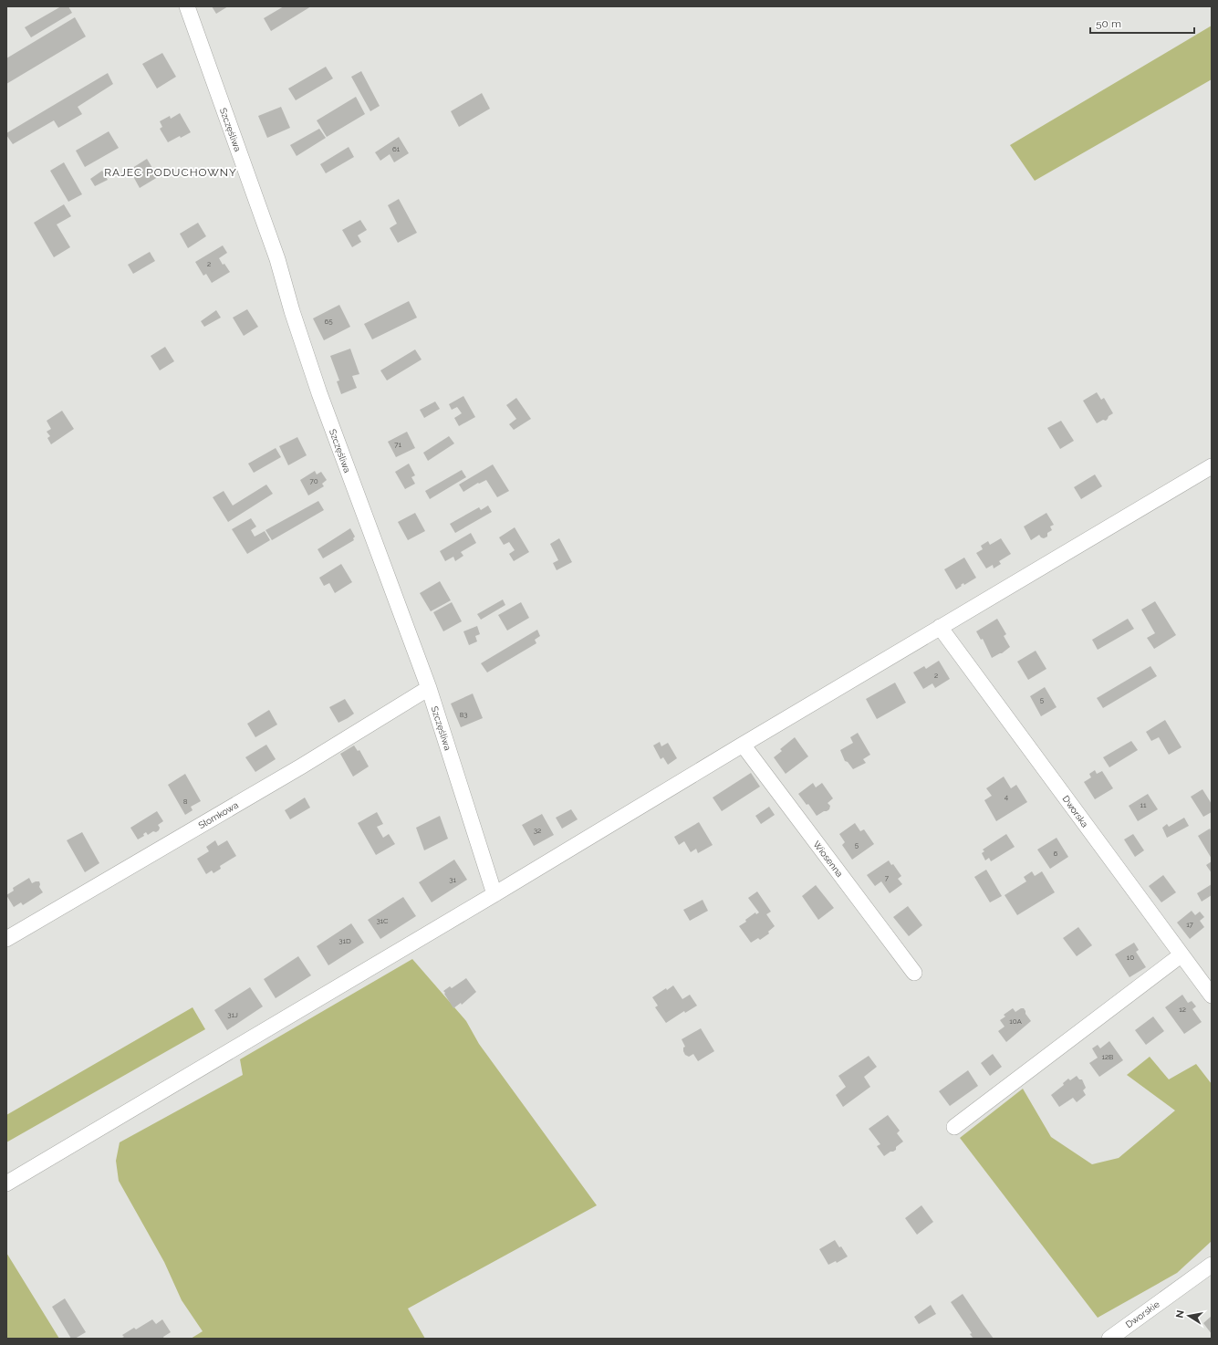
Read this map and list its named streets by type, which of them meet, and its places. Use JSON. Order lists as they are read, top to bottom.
{
  "streets": {
    "street": [
      "Szczęśliwa",
      "Dworska",
      "Słomkowa",
      "Wiosenna",
      "Dworskie"
    ]
  },
  "crossings": [
    ["Szczęśliwa", "Słomkowa"]
  ],
  "districts": ["RAJEC PODUCHOWNY"],
  "house_numbers": [
    "61",
    "2",
    "65",
    "71",
    "70",
    "2",
    "5",
    "83",
    "4",
    "8",
    "11",
    "32",
    "5",
    "6",
    "7",
    "31",
    "31C",
    "17",
    "31D",
    "10",
    "12",
    "31J",
    "10A",
    "12B"
  ],
  "scale_bar": "50 m",
  "north": "left"
}
